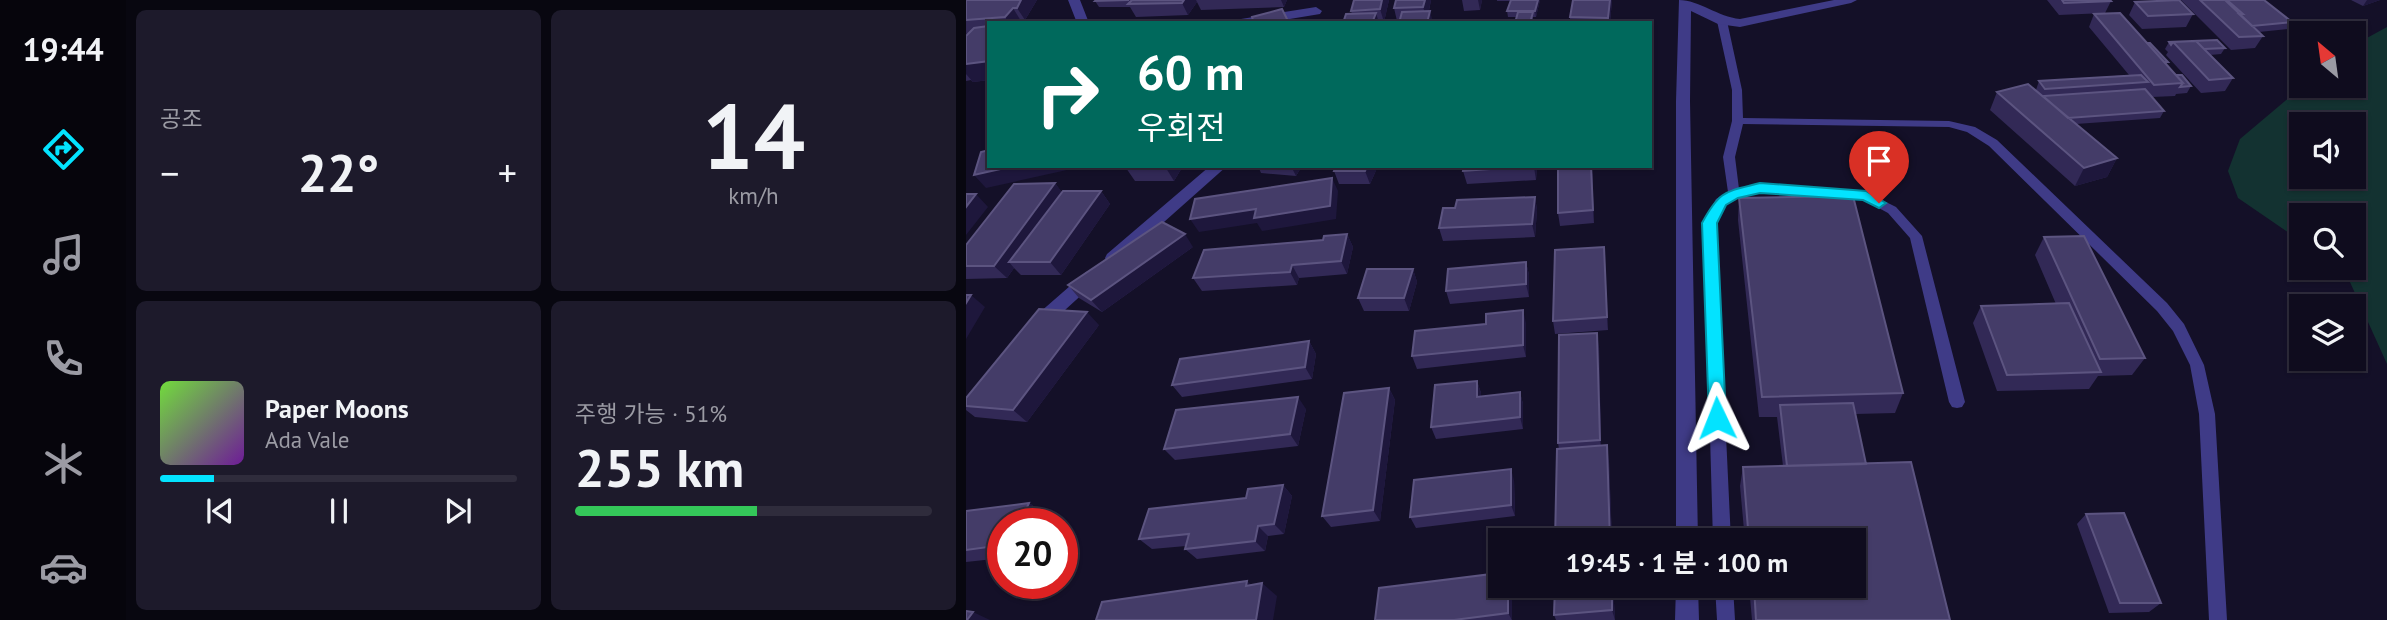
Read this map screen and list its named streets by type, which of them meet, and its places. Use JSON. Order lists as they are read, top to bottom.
{
  "north": "top left",
  "page": {
    "tabs": "19:44",
    "tile": [
      "공조",
      ["14", "km/h"],
      ["주행 가능 · 51%", "255 km"]
    ],
    "turn": ["60 m", "우회전"],
    "heat": ["−", "22°", "+"],
    "song": ["Paper Moons", "Ada Vale"],
    "limit": "20",
    "trip": "19:45 · 1 분 · 100 m"
  }
}
